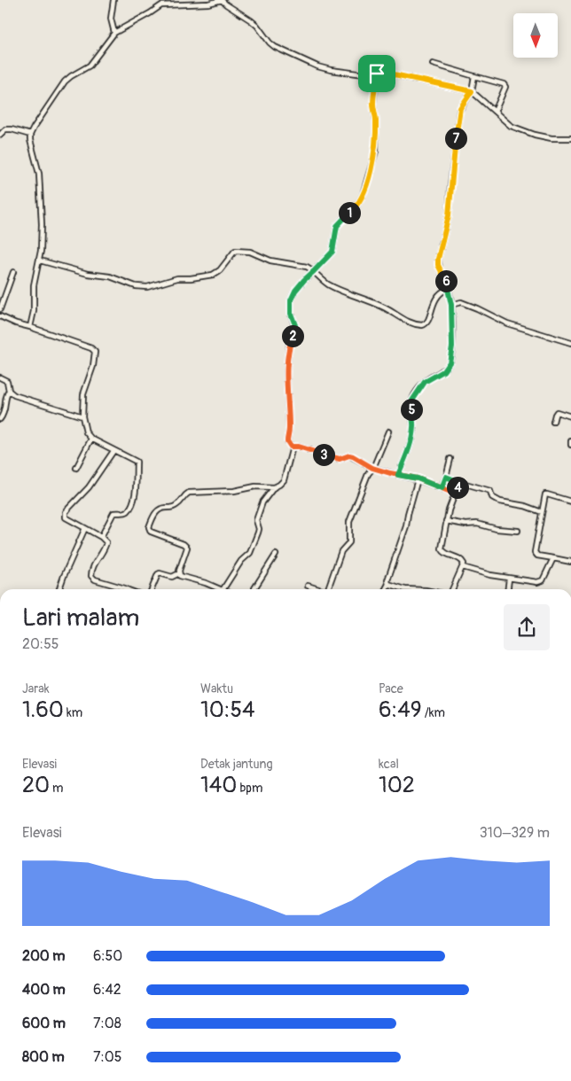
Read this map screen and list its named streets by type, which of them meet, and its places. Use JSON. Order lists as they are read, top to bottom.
{
  "north": "bottom",
  "page": {
    "pins": [
      "7",
      "1",
      "6",
      "2",
      "5",
      "3",
      "4"
    ],
    "heading": ["Lari malam", "20:55"],
    "stats": [
      ["Jarak", "1.60 km"],
      ["Waktu", "10:54"],
      ["Pace", "6:49 /km"],
      ["Elevasi", "20 m"],
      ["Detak jantung", "140 bpm"],
      ["kcal", "102"]
    ],
    "chart": ["Elevasi", "310–329 m"],
    "list": [
      {
        "name": "200 m",
        "note": "6:50"
      },
      {
        "name": "400 m",
        "note": "6:42"
      },
      {
        "name": "600 m",
        "note": "7:08"
      },
      {
        "name": "800 m",
        "note": "7:05"
      }
    ]
  }
}
